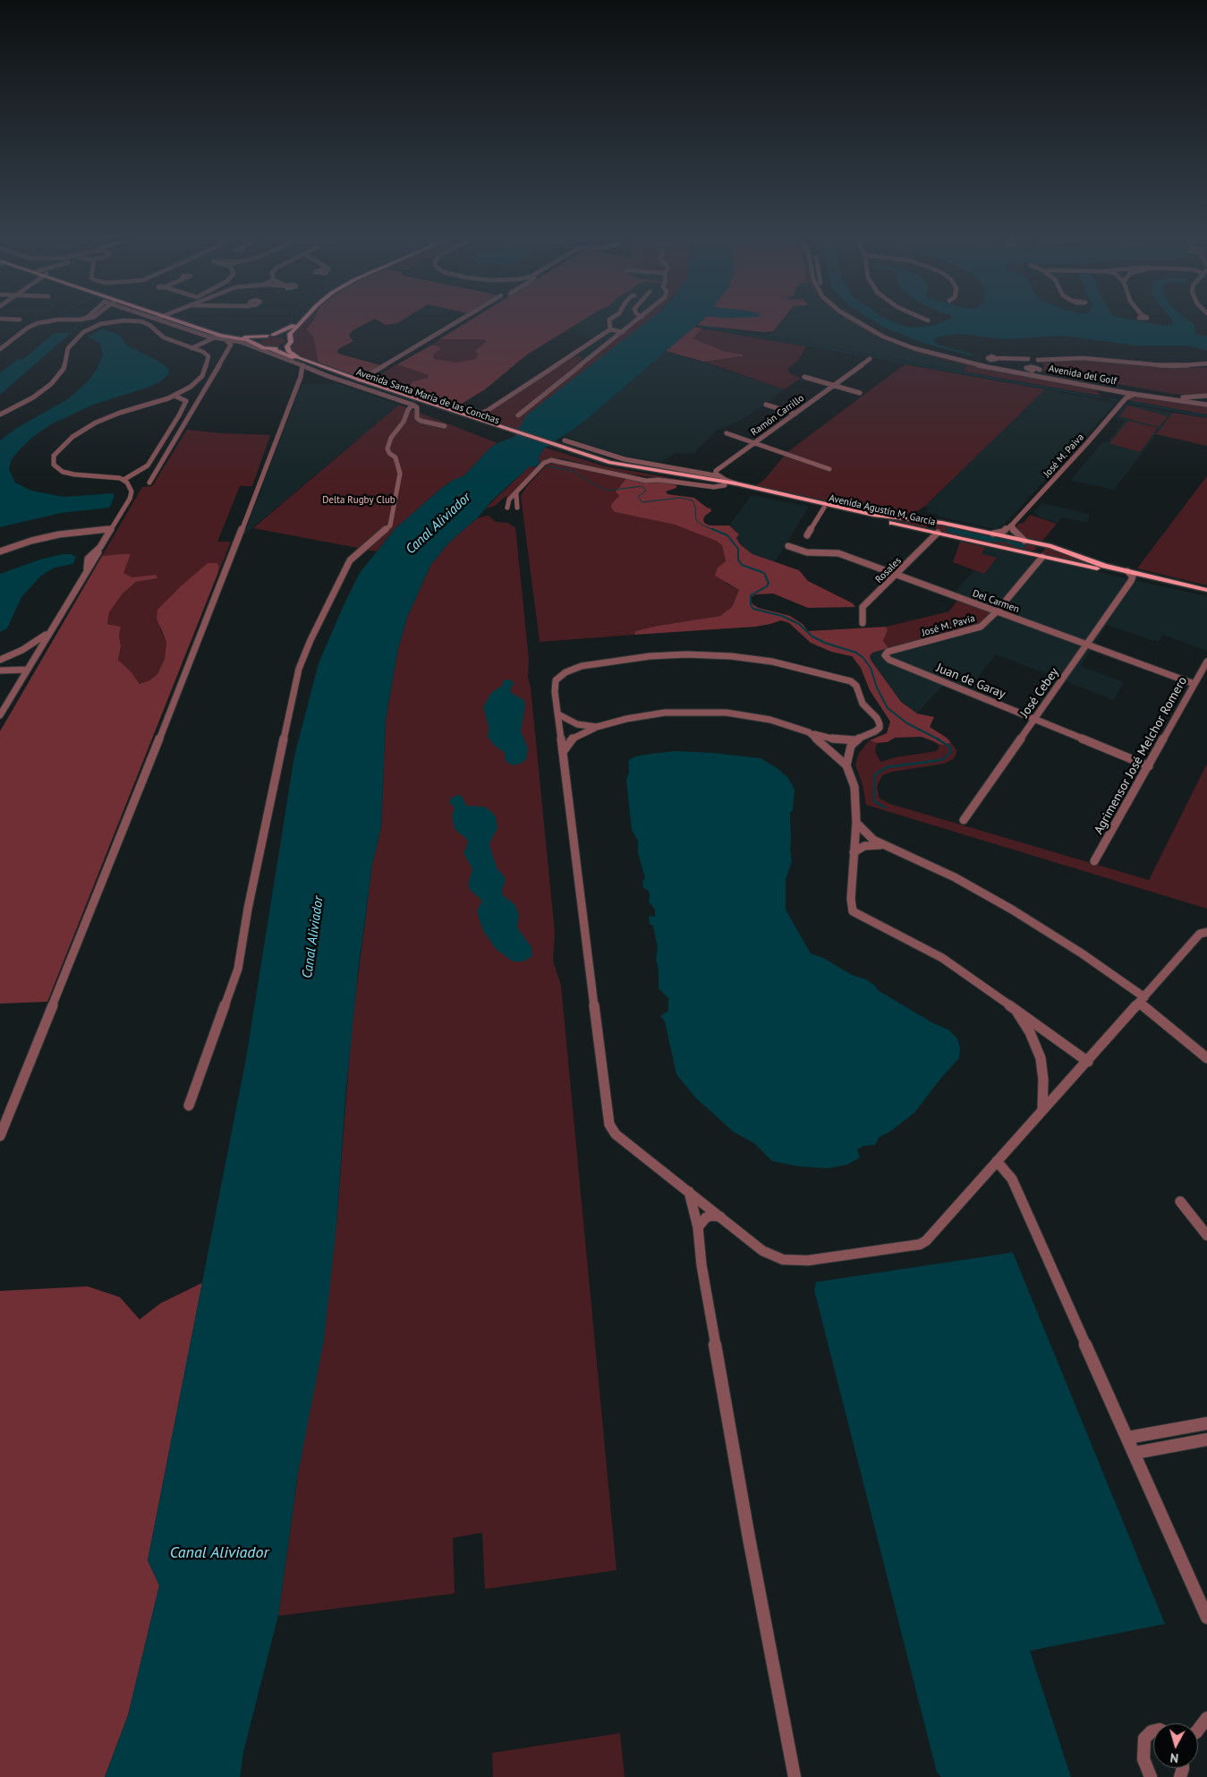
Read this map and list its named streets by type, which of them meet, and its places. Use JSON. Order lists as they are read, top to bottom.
{
  "streets": {
    "main road": ["Avenida Santa María de las Conchas", "Avenida Agustín M. García"],
    "street": [
      "Avenida del Golf",
      "Ramón Carrillo",
      "José M. Paiva",
      "Rosales",
      "Del Carmen",
      "José M. Pavía",
      "Juan de Garay",
      "José Cebey",
      "Agrimensor José Melchor Romero"
    ]
  },
  "crossings": [
    ["Avenida del Golf", "José M. Paiva"],
    ["Avenida Agustín M. García", "Rosales"],
    ["Avenida Agustín M. García", "José M. Pavía"],
    ["Avenida Agustín M. García", "José Cebey"],
    ["Rosales", "Del Carmen"],
    ["Del Carmen", "José M. Pavía"],
    ["Del Carmen", "José Cebey"],
    ["Del Carmen", "Agrimensor José Melchor Romero"],
    ["José M. Pavía", "Juan de Garay"],
    ["Juan de Garay", "José Cebey"],
    ["Juan de Garay", "Agrimensor José Melchor Romero"]
  ],
  "water": ["Canal Aliviador"],
  "parks": ["Delta Rugby Club"],
  "north": "bottom"
}
